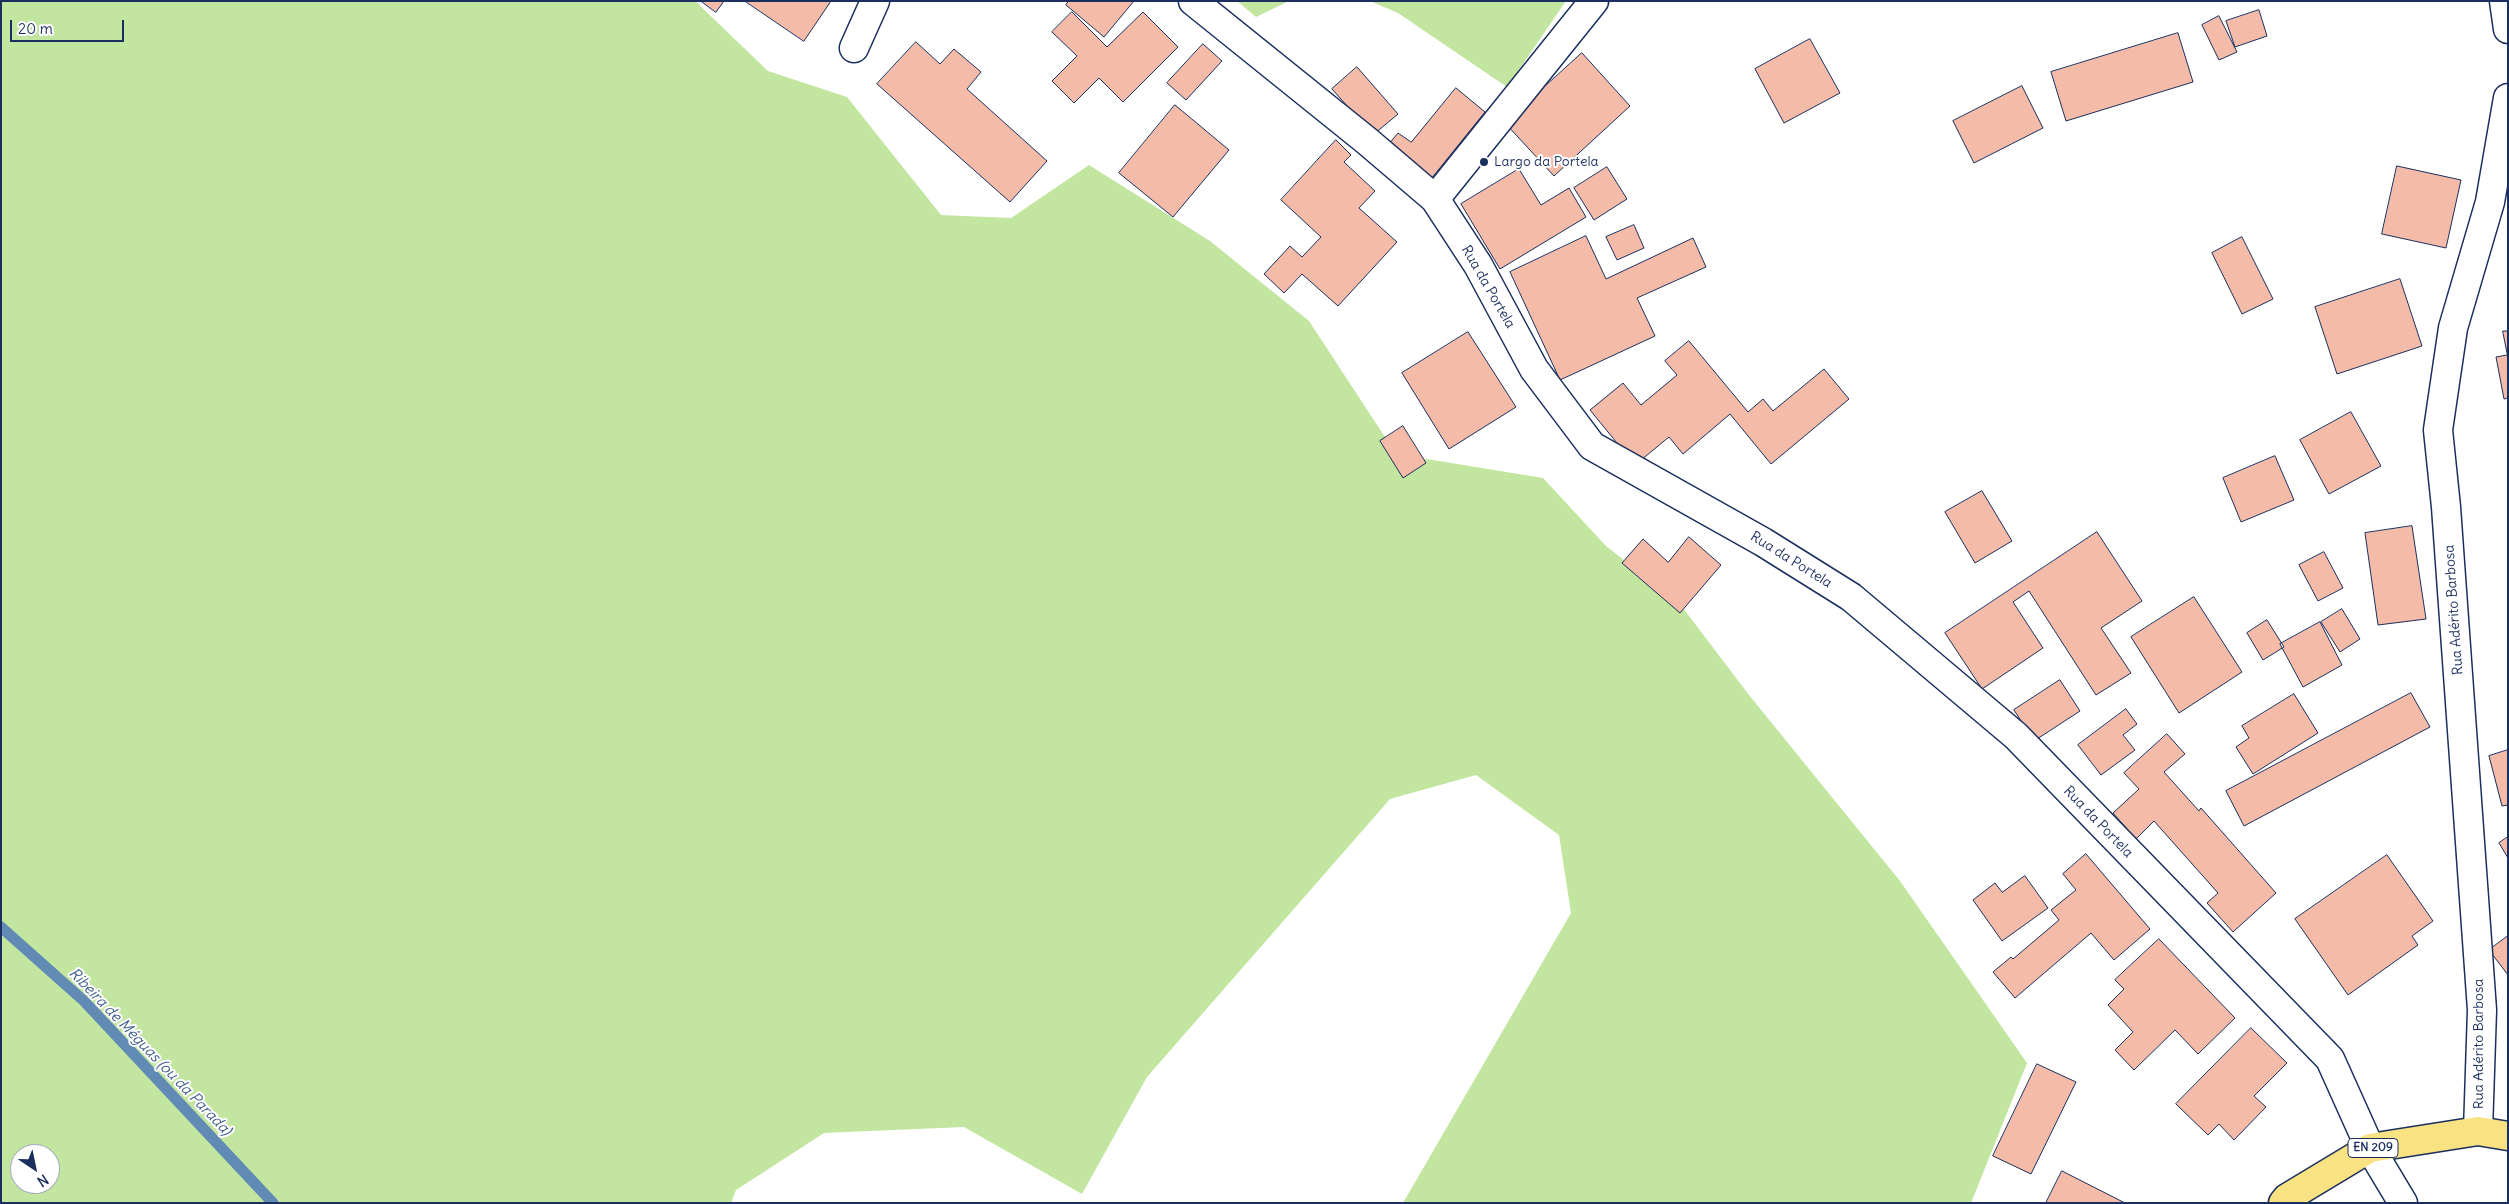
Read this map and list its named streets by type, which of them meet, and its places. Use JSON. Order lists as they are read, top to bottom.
{
  "streets": {
    "main road": ["EN 209"],
    "street": ["Rua da Portela", "Rua Adérito Barbosa"]
  },
  "crossings": [
    ["Rua da Portela", "EN 209"],
    ["Rua Adérito Barbosa", "EN 209"]
  ],
  "water": ["Ribeira de Méguas (ou da Parada)"],
  "places": ["Largo da Portela"],
  "scale_bar": "20 m",
  "north": "bottom right"
}
